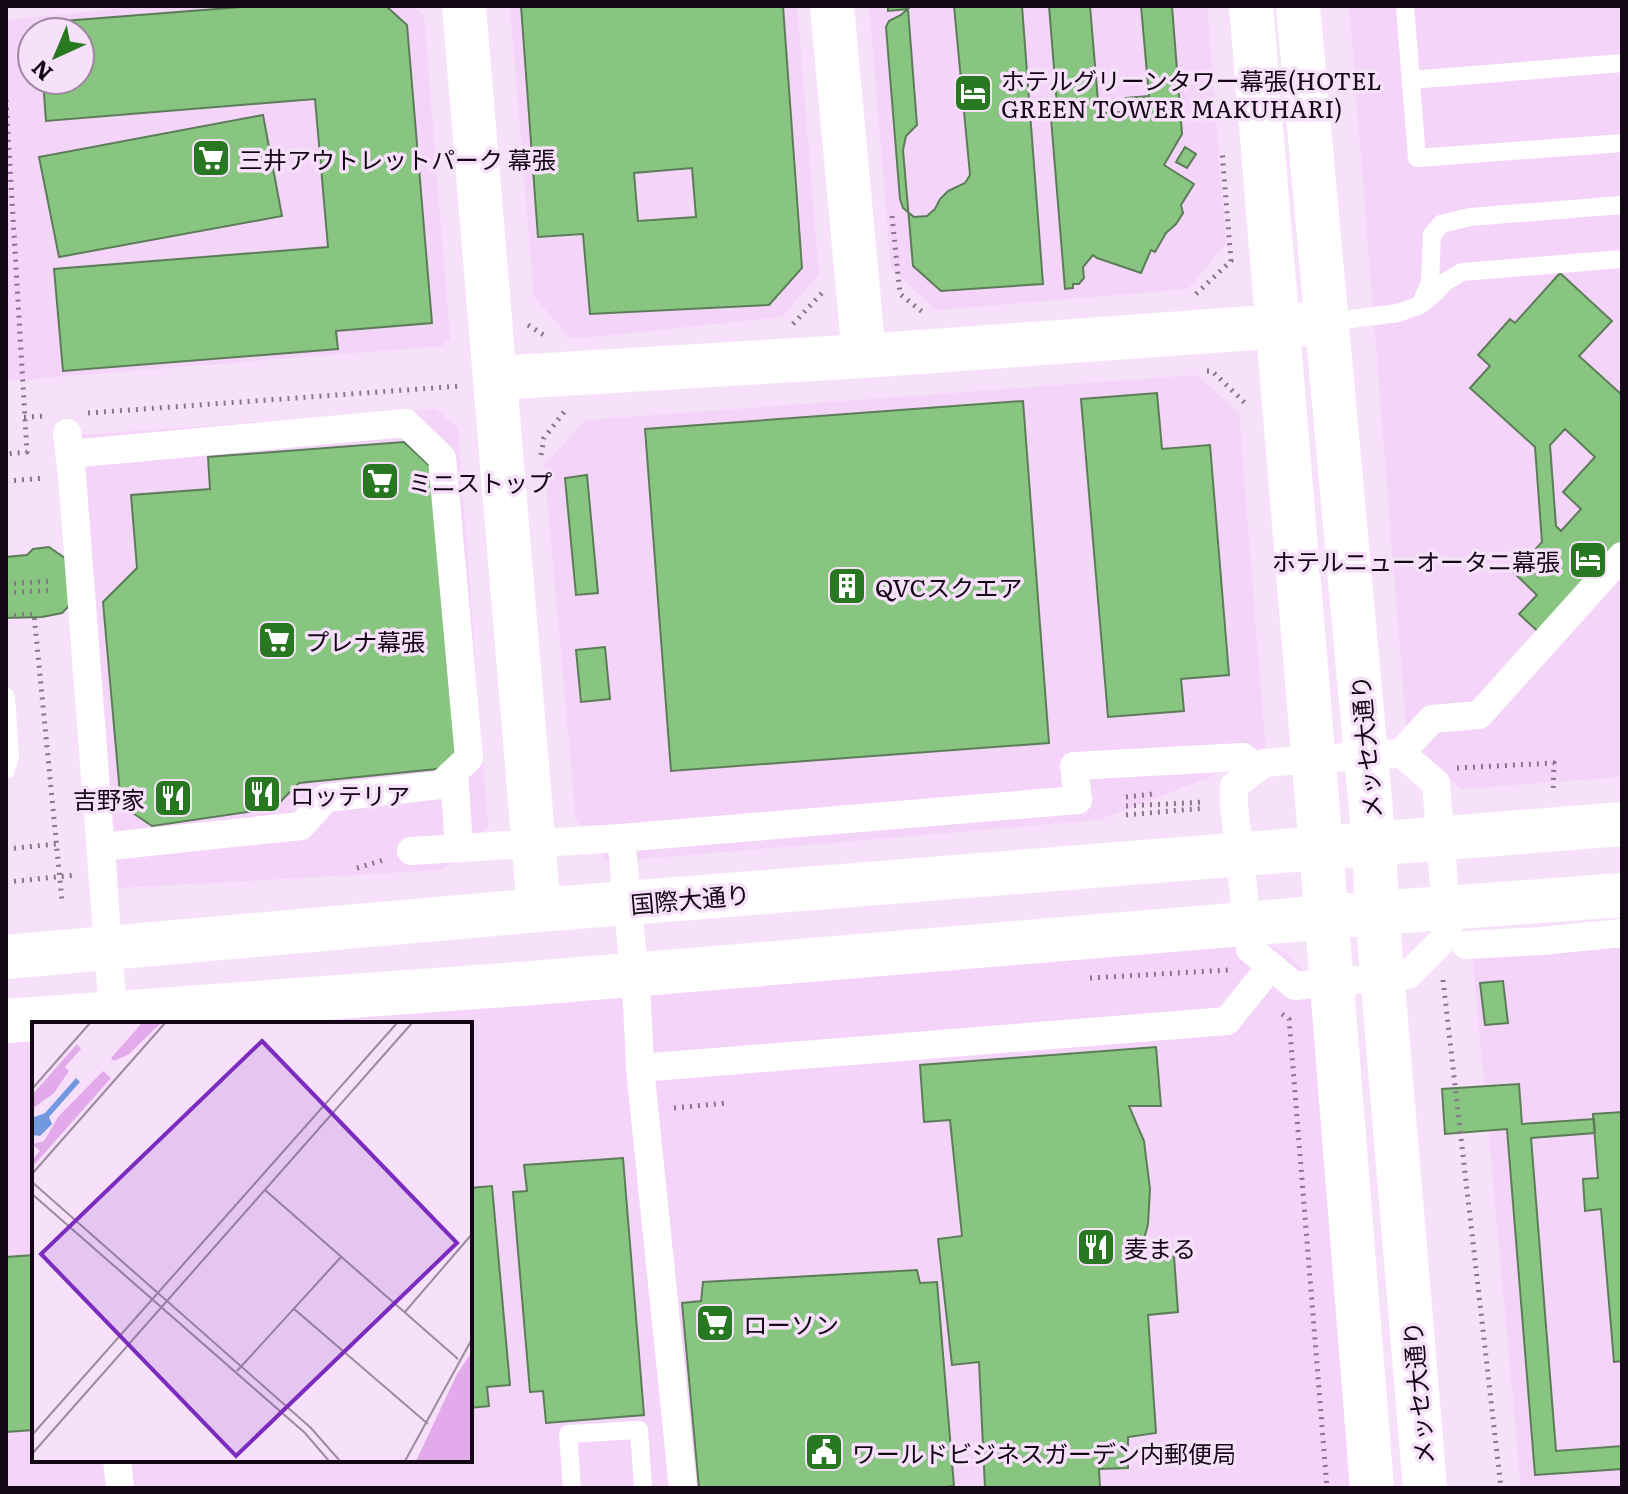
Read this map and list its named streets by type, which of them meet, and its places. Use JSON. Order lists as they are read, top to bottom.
{
  "streets": {
    "street": ["メッセ大通り", "国際大通り"]
  },
  "crossings": [
    ["メッセ大通り", "国際大通り"]
  ],
  "places": {
    "hotel": ["ホテルグリーンタワー幕張(HOTEL GREEN TOWER MAKUHARI)", "ホテルニューオータニ幕張"],
    "supermarket": [
      "三井アウトレットパーク 幕張",
      "ミニストップ",
      "プレナ幕張",
      "ローソン"
    ],
    "building": ["QVCスクエア"],
    "restaurant": ["ロッテリア", "吉野家", "麦まる"],
    "public building": ["ワールドビジネスガーデン内郵便局"]
  },
  "north": "bottom left"
}
